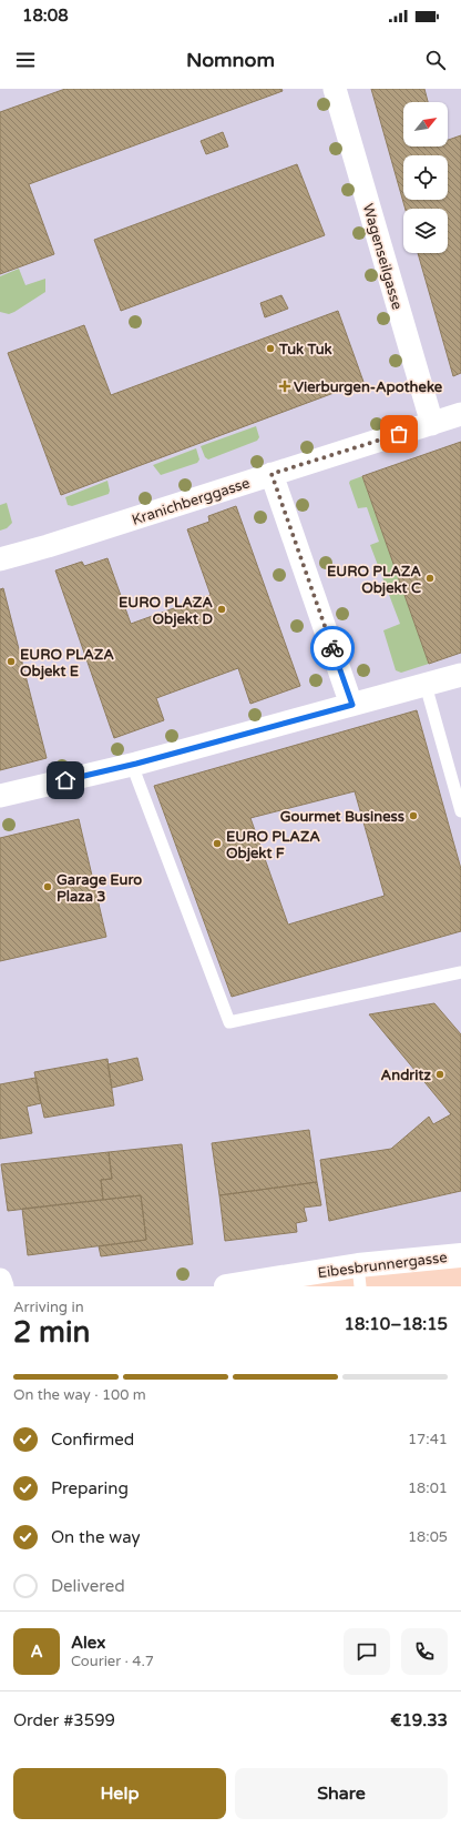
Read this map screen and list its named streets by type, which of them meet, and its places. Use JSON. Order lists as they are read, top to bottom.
{
  "streets": {
    "street": ["Wagenseilgasse", "Kranichberggasse", "Eibesbrunnergasse"]
  },
  "crossings": [
    ["Wagenseilgasse", "Kranichberggasse"]
  ],
  "places": {
    "other": [
      "Tuk Tuk",
      "EURO PLAZA Objekt C",
      "EURO PLAZA Objekt D",
      "EURO PLAZA Objekt E",
      "Gourmet Business",
      "EURO PLAZA Objekt F",
      "Garage Euro Plaza 3",
      "Andritz"
    ],
    "health": ["Vierburgen-Apotheke"]
  },
  "north": "top right",
  "page": {
    "status": "18:08",
    "header": "Nomnom",
    "heading": ["2 min", "Arriving in", "18:10–18:15"],
    "panel": [
      "Alex",
      "Courier · 4.7",
      "Order #3599",
      "€19.33"
    ],
    "bar": "On the way · 100 m",
    "list": [
      ["Confirmed", "17:41"],
      ["Preparing", "18:01"],
      ["On the way", "18:05"],
      "Delivered"
    ],
    "round": "A",
    "buttons": ["Help", "Share"]
  }
}
